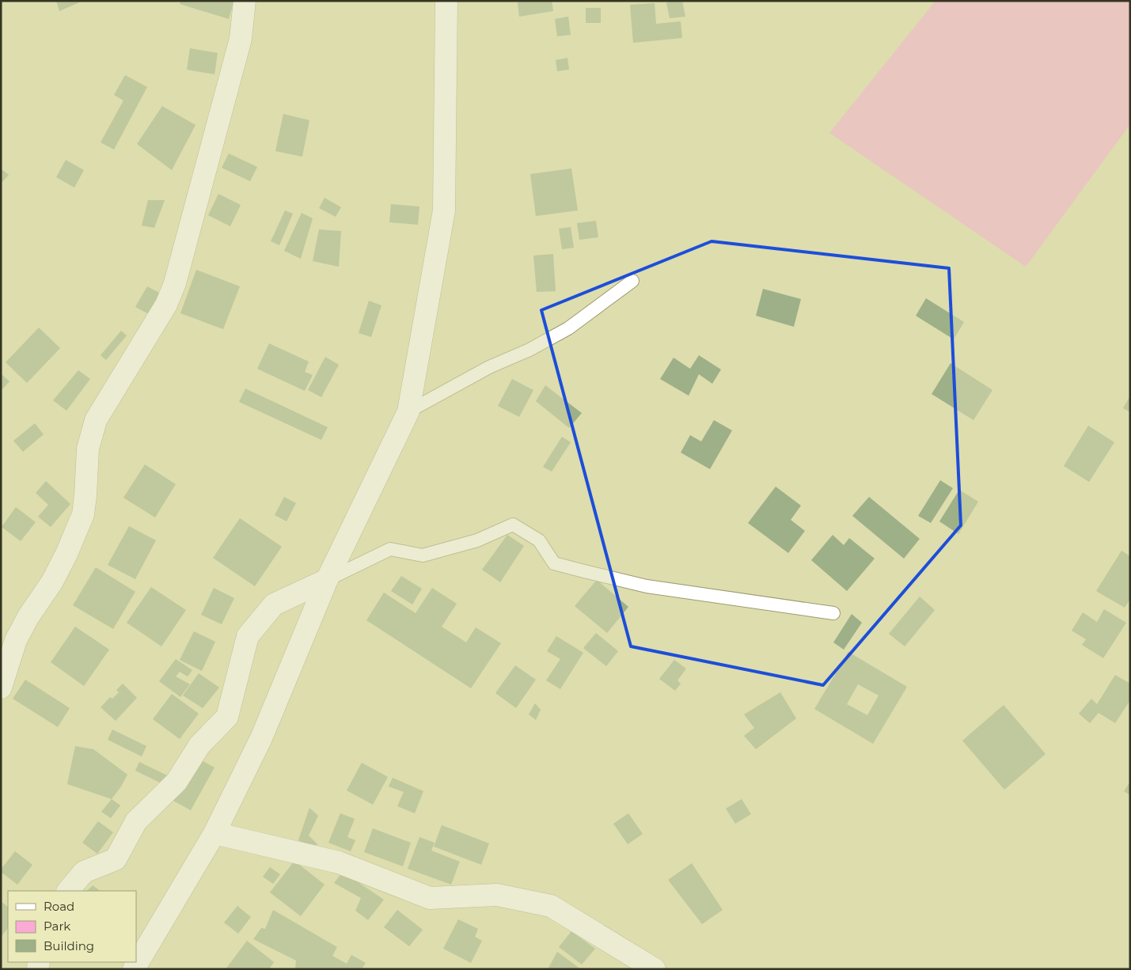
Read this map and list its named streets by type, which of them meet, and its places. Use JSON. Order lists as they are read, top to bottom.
{
  "legend": ["Road", "Park", "Building"]
}
